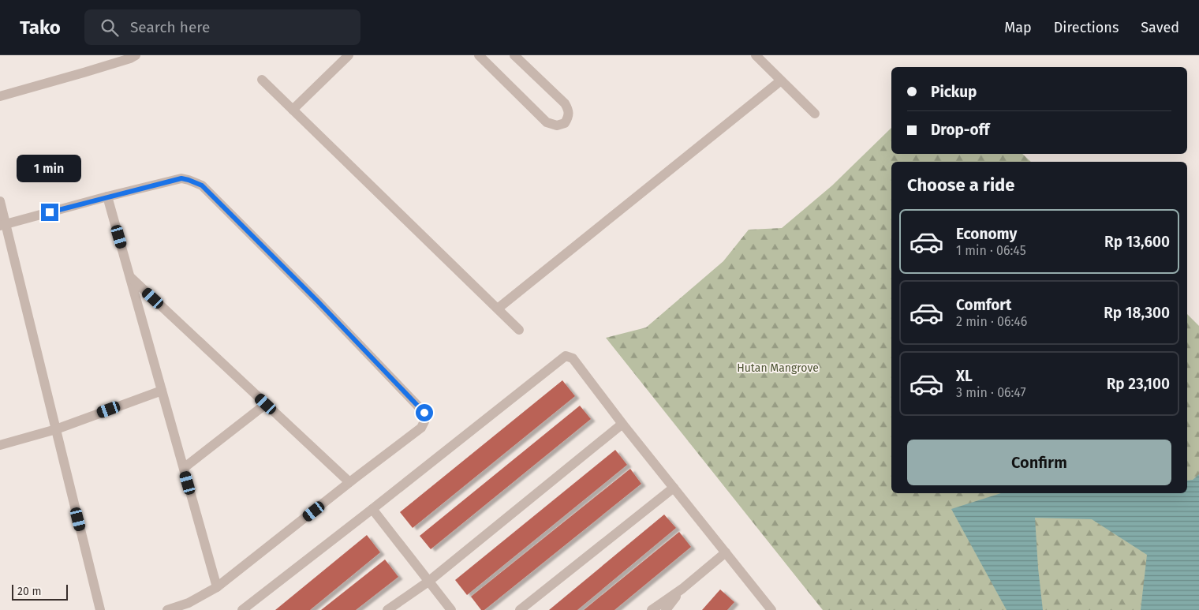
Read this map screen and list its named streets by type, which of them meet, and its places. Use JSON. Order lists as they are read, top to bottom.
{
  "parks": ["Hutan Mangrove"],
  "scale_bar": "20 m",
  "page": {
    "header": "Tako",
    "search": "Search here",
    "nav": ["Map", "Directions", "Saved"],
    "banner": ["Pickup", "Drop-off"],
    "bubble": "1 min",
    "heading": "Choose a ride",
    "list": [
      {
        "name": "Economy",
        "note": "1 min · 06:45",
        "value": "Rp 13,600"
      },
      {
        "name": "Comfort",
        "note": "2 min · 06:46",
        "value": "Rp 18,300"
      },
      {
        "name": "XL",
        "note": "3 min · 06:47",
        "value": "Rp 23,100"
      }
    ],
    "buttons": "Confirm",
    "scale": "20 m"
  }
}
